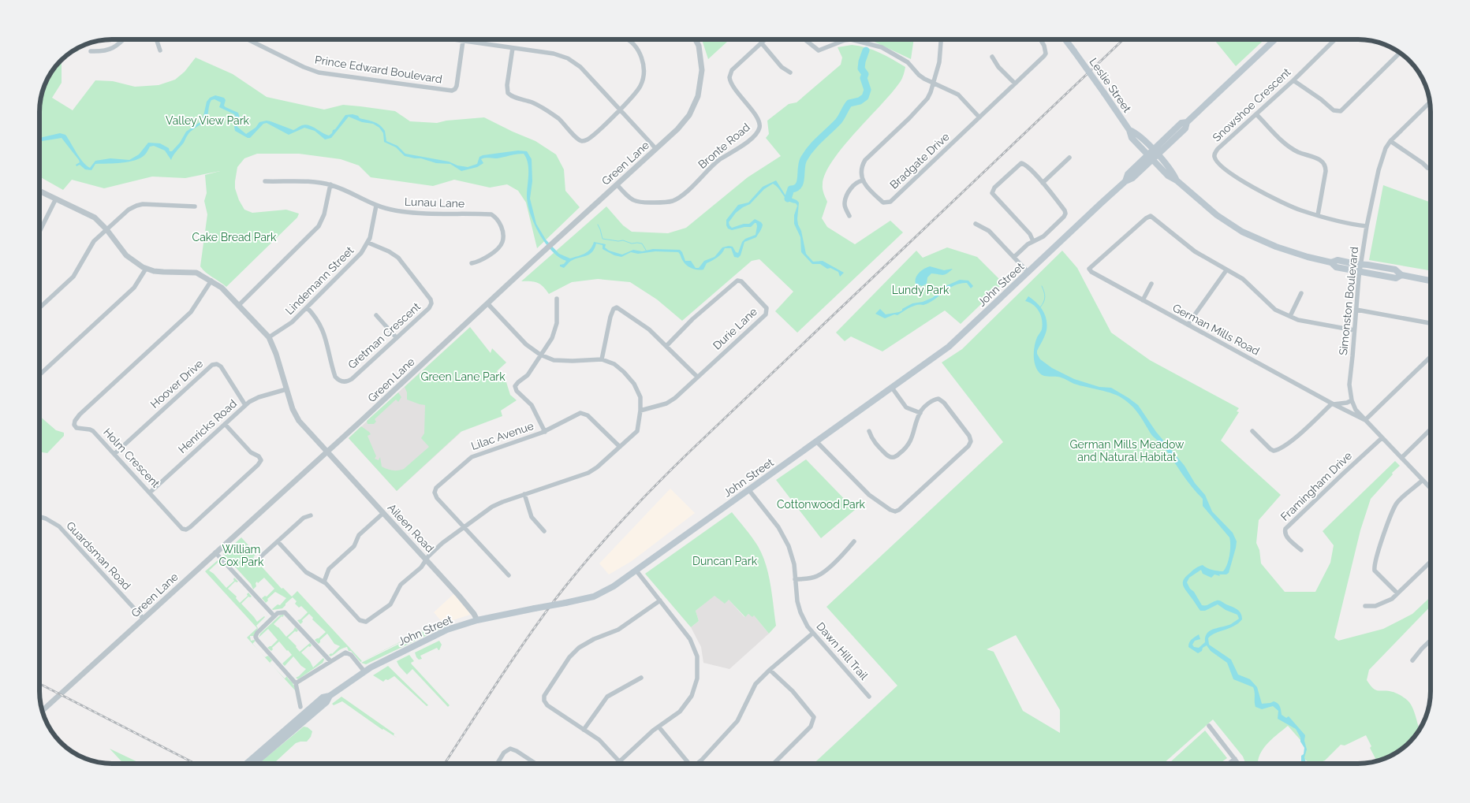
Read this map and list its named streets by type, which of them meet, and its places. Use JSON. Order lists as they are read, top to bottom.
{
  "streets": {
    "main road": ["Leslie Street", "John Street"],
    "street": [
      "Prince Edward Boulevard",
      "Snowshoe Crescent",
      "Bronte Road",
      "Bradgate Drive",
      "Green Lane",
      "Lunau Lane",
      "Lindemann Street",
      "Simonston Boulevard",
      "Durie Lane",
      "German Mills Road",
      "Gretman Crescent",
      "Hoover Drive",
      "Henricks Road",
      "Lilac Avenue",
      "Holm Crescent",
      "Framingham Drive",
      "Aileen Road",
      "Guardsman Road",
      "Dawn Hill Trail"
    ]
  },
  "crossings": [
    ["Leslie Street", "John Street"],
    ["Snowshoe Crescent", "Simonston Boulevard"],
    ["Bronte Road", "Green Lane"],
    ["Green Lane", "Aileen Road"],
    ["Green Lane", "Guardsman Road"],
    ["Lunau Lane", "Lindemann Street"],
    ["Lindemann Street", "Gretman Crescent"],
    ["Lindemann Street", "Aileen Road"],
    ["John Street", "Aileen Road"],
    ["John Street", "Dawn Hill Trail"],
    ["Simonston Boulevard", "German Mills Road"],
    ["Simonston Boulevard", "Framingham Drive"],
    ["Hoover Drive", "Henricks Road"],
    ["Hoover Drive", "Holm Crescent"],
    ["Henricks Road", "Holm Crescent"],
    ["Henricks Road", "Aileen Road"]
  ],
  "parks": [
    "Valley View Park",
    "Cake Bread Park",
    "Lundy Park",
    "Green Lane Park",
    "German Mills Meadow and Natural Habitat",
    "Cottonwood Park",
    "William Cox Park",
    "Duncan Park"
  ]
}
